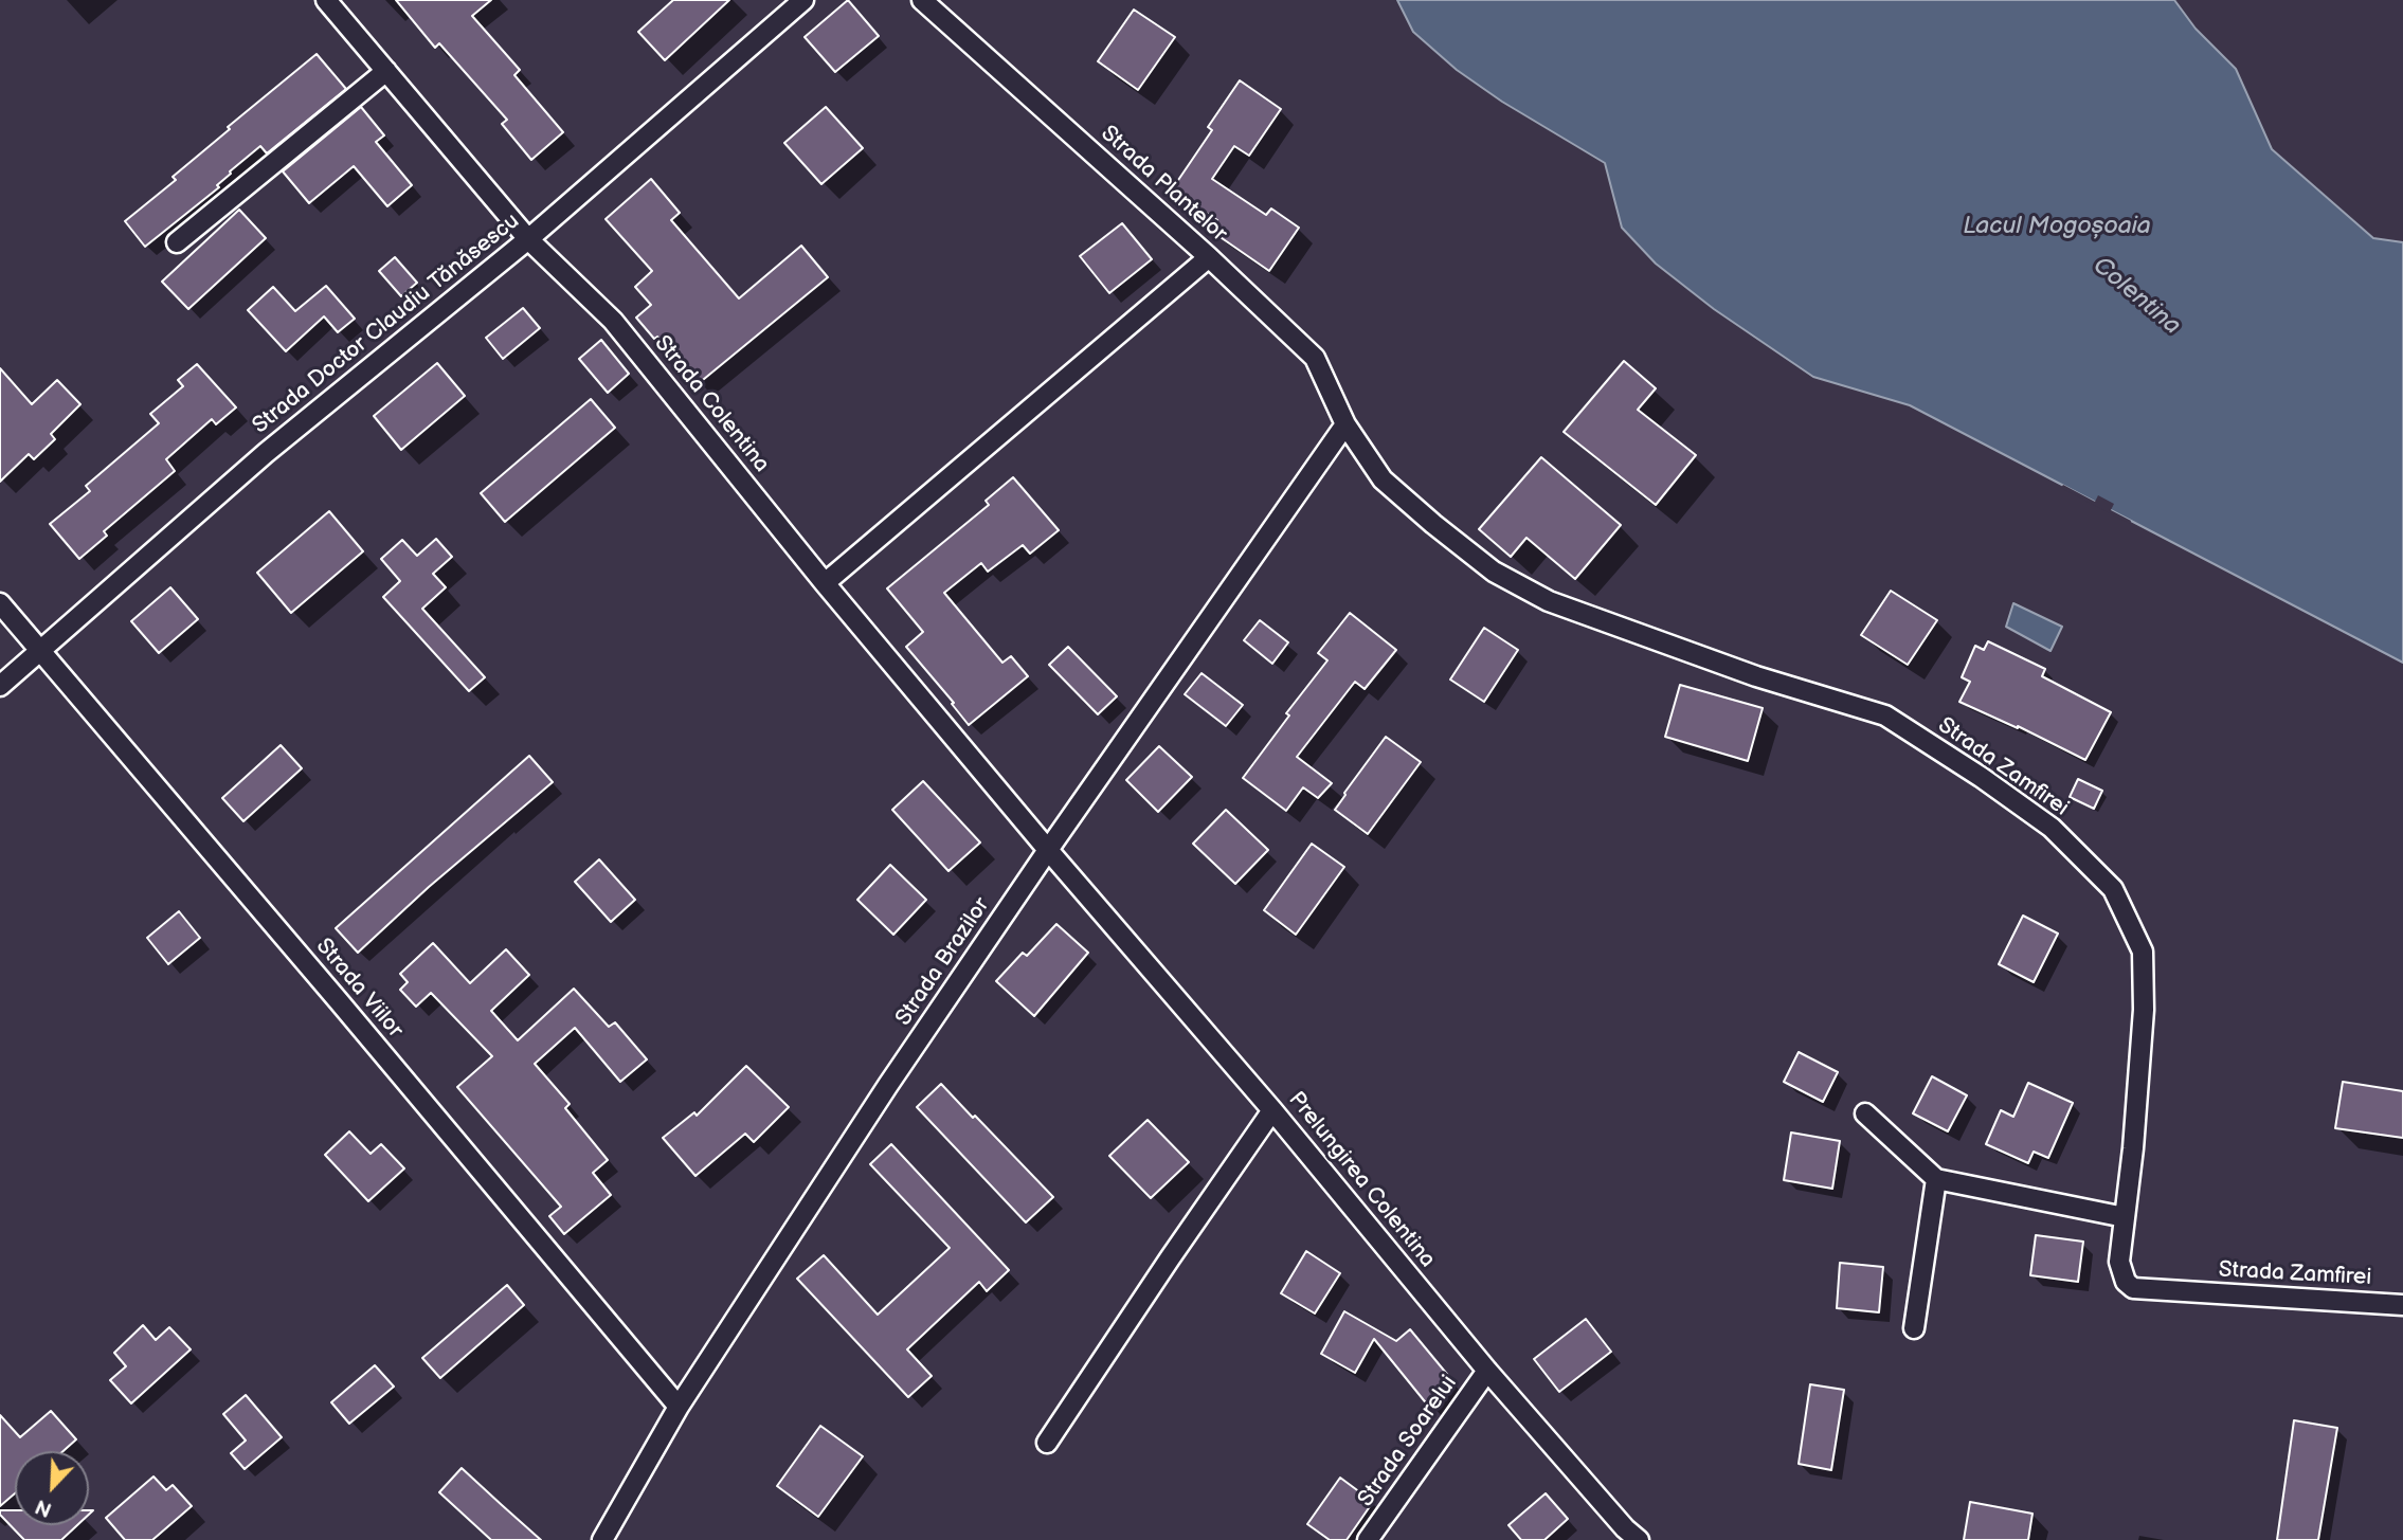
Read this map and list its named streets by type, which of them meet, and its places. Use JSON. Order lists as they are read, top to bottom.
{
  "streets": {
    "street": [
      "Strada Plantelor",
      "Strada Doctor Claudiu Tănăsescu",
      "Strada Colentina",
      "Strada Zamfirei",
      "Strada Brazilor",
      "Strada Viilor",
      "Prelungirea Colentina",
      "Strada Soarelui"
    ]
  },
  "crossings": [
    ["Strada Plantelor", "Strada Zamfirei"],
    ["Strada Plantelor", "Strada Brazilor"],
    ["Strada Doctor Claudiu Tănăsescu", "Strada Colentina"],
    ["Strada Doctor Claudiu Tănăsescu", "Strada Viilor"],
    ["Strada Colentina", "Strada Brazilor"],
    ["Strada Colentina", "Prelungirea Colentina"],
    ["Strada Zamfirei", "Strada Brazilor"],
    ["Strada Brazilor", "Strada Viilor"],
    ["Strada Brazilor", "Prelungirea Colentina"],
    ["Prelungirea Colentina", "Strada Soarelui"]
  ],
  "water": ["Lacul Mogoșoaia", "Colentina"],
  "north": "bottom left"
}
